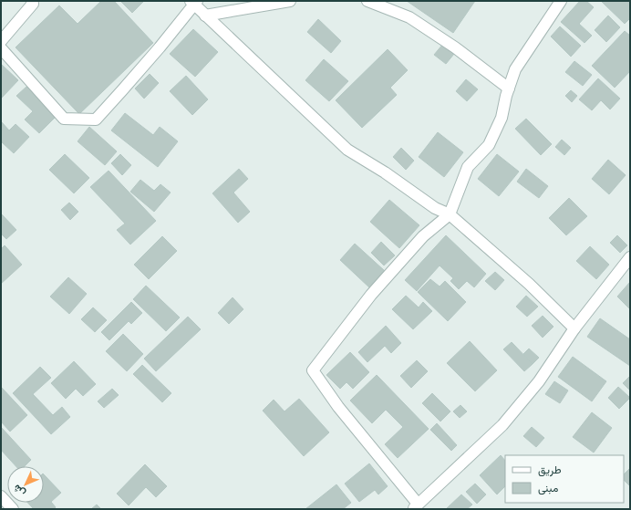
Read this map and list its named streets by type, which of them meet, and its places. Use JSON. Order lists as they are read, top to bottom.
{
  "legend": ["طريق", "مبنى"],
  "north": "bottom left"
}
